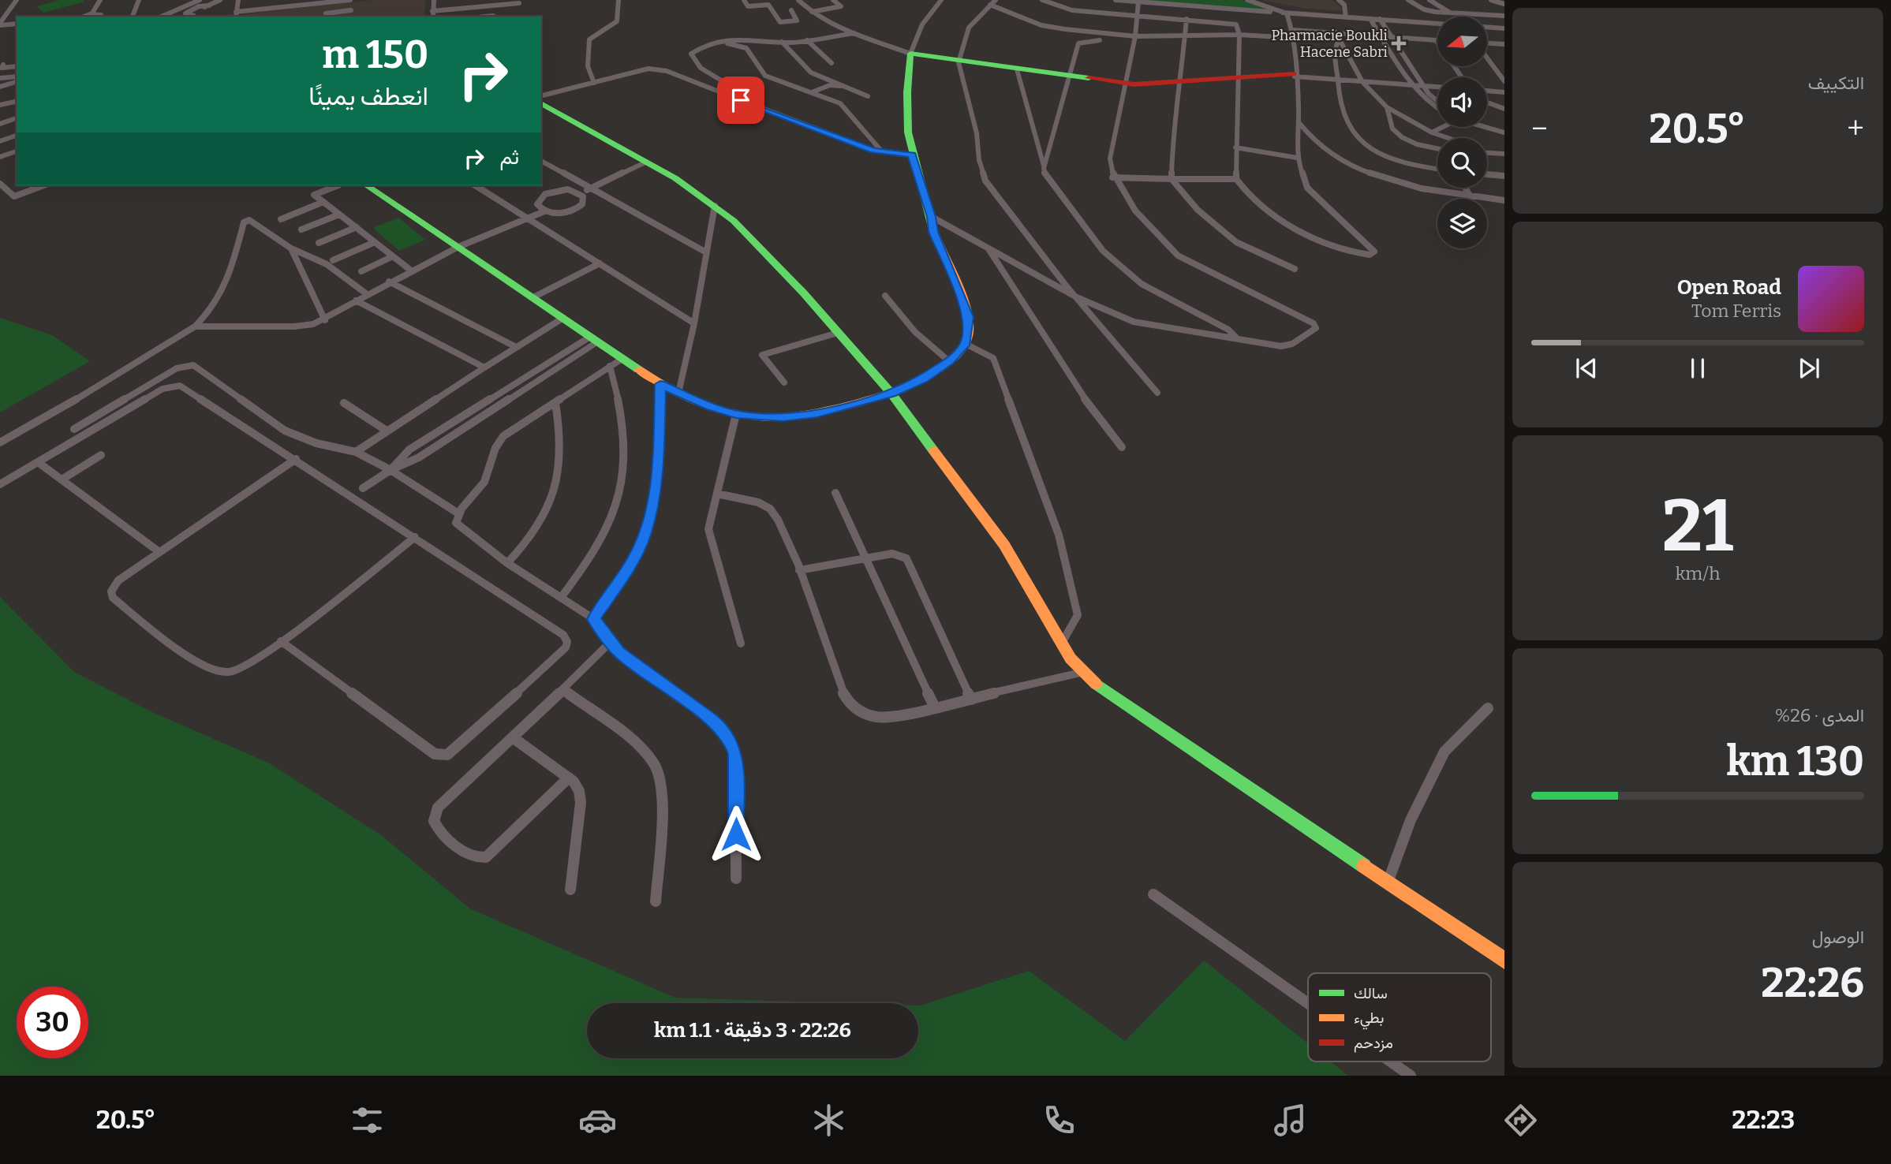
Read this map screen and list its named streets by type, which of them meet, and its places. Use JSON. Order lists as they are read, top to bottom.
{
  "places": {
    "health": ["Pharmacie Boukli Hacene Sabri"]
  },
  "legend": ["سالك", "بطيء", "مزدحم"],
  "north": "left",
  "page": {
    "tile": [
      "التكييف",
      ["21", "km/h"],
      ["المدى · 26%", "130 km"],
      ["الوصول", "22:26"]
    ],
    "turn": ["150 m", "انعطف يمينًا"],
    "heat": ["−", "20.5°", "+"],
    "then": "ثم",
    "song": ["Open Road", "Tom Ferris"],
    "limit": "30",
    "trip": "22:26 · 3 دقيقة · 1.1 km",
    "tabs": ["22:23", "20.5°"]
  }
}
